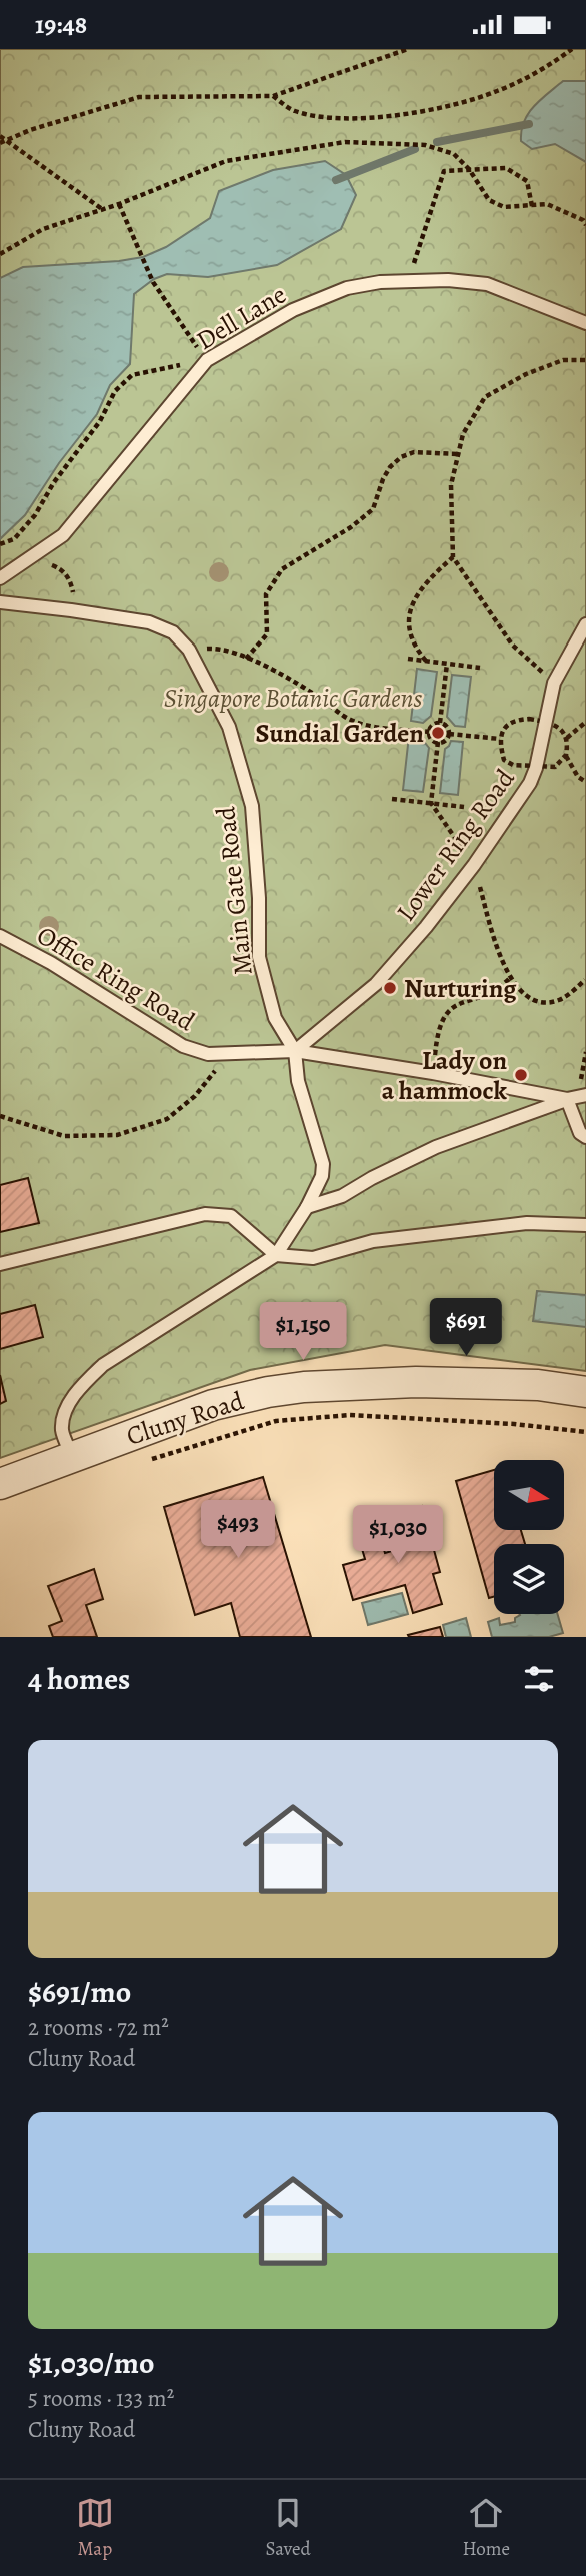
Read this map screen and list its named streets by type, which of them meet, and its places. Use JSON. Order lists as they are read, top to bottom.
{
  "streets": {
    "street": ["Cluny Road"],
    "lane": [
      "Dell Lane",
      "Lower Ring Road",
      "Main Gate Road",
      "Office Ring Road"
    ]
  },
  "crossings": [
    ["Lower Ring Road", "Main Gate Road"],
    ["Lower Ring Road", "Office Ring Road"],
    ["Main Gate Road", "Office Ring Road"],
    ["Main Gate Road", "Cluny Road"]
  ],
  "parks": ["Singapore Botanic Gardens"],
  "places": ["Sundial Garden", "Nurturing", "Lady on a hammock"],
  "north": "right",
  "page": {
    "status": "19:48",
    "price": [
      "$691",
      "$1,150",
      "$493",
      "$1,030"
    ],
    "heading": "4 homes",
    "list": [
      {
        "name": "$691/mo",
        "note": "2 rooms · 72 m² · Cluny Road"
      },
      {
        "name": "$1,030/mo",
        "note": "5 rooms · 133 m² · Cluny Road"
      }
    ],
    "tabs": ["Map", "Saved", "Home"]
  }
}
